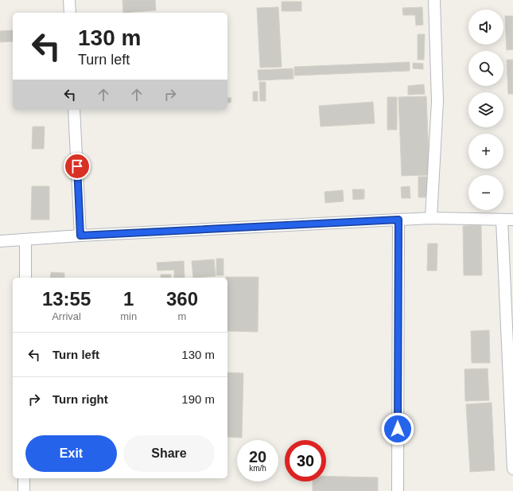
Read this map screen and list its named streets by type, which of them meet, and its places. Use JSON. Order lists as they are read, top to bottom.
{
  "page": {
    "map_buttons": ["+", "−"],
    "turn": ["130 m", "Turn left"],
    "eta": [
      "13:55",
      "Arrival",
      "1",
      "min",
      "360",
      "m"
    ],
    "list": [
      {
        "name": "Turn left",
        "value": "130 m"
      },
      {
        "name": "Turn right",
        "value": "190 m"
      }
    ],
    "buttons": ["Exit", "Share"],
    "speed": "20 km/h",
    "limit": "30"
  }
}
